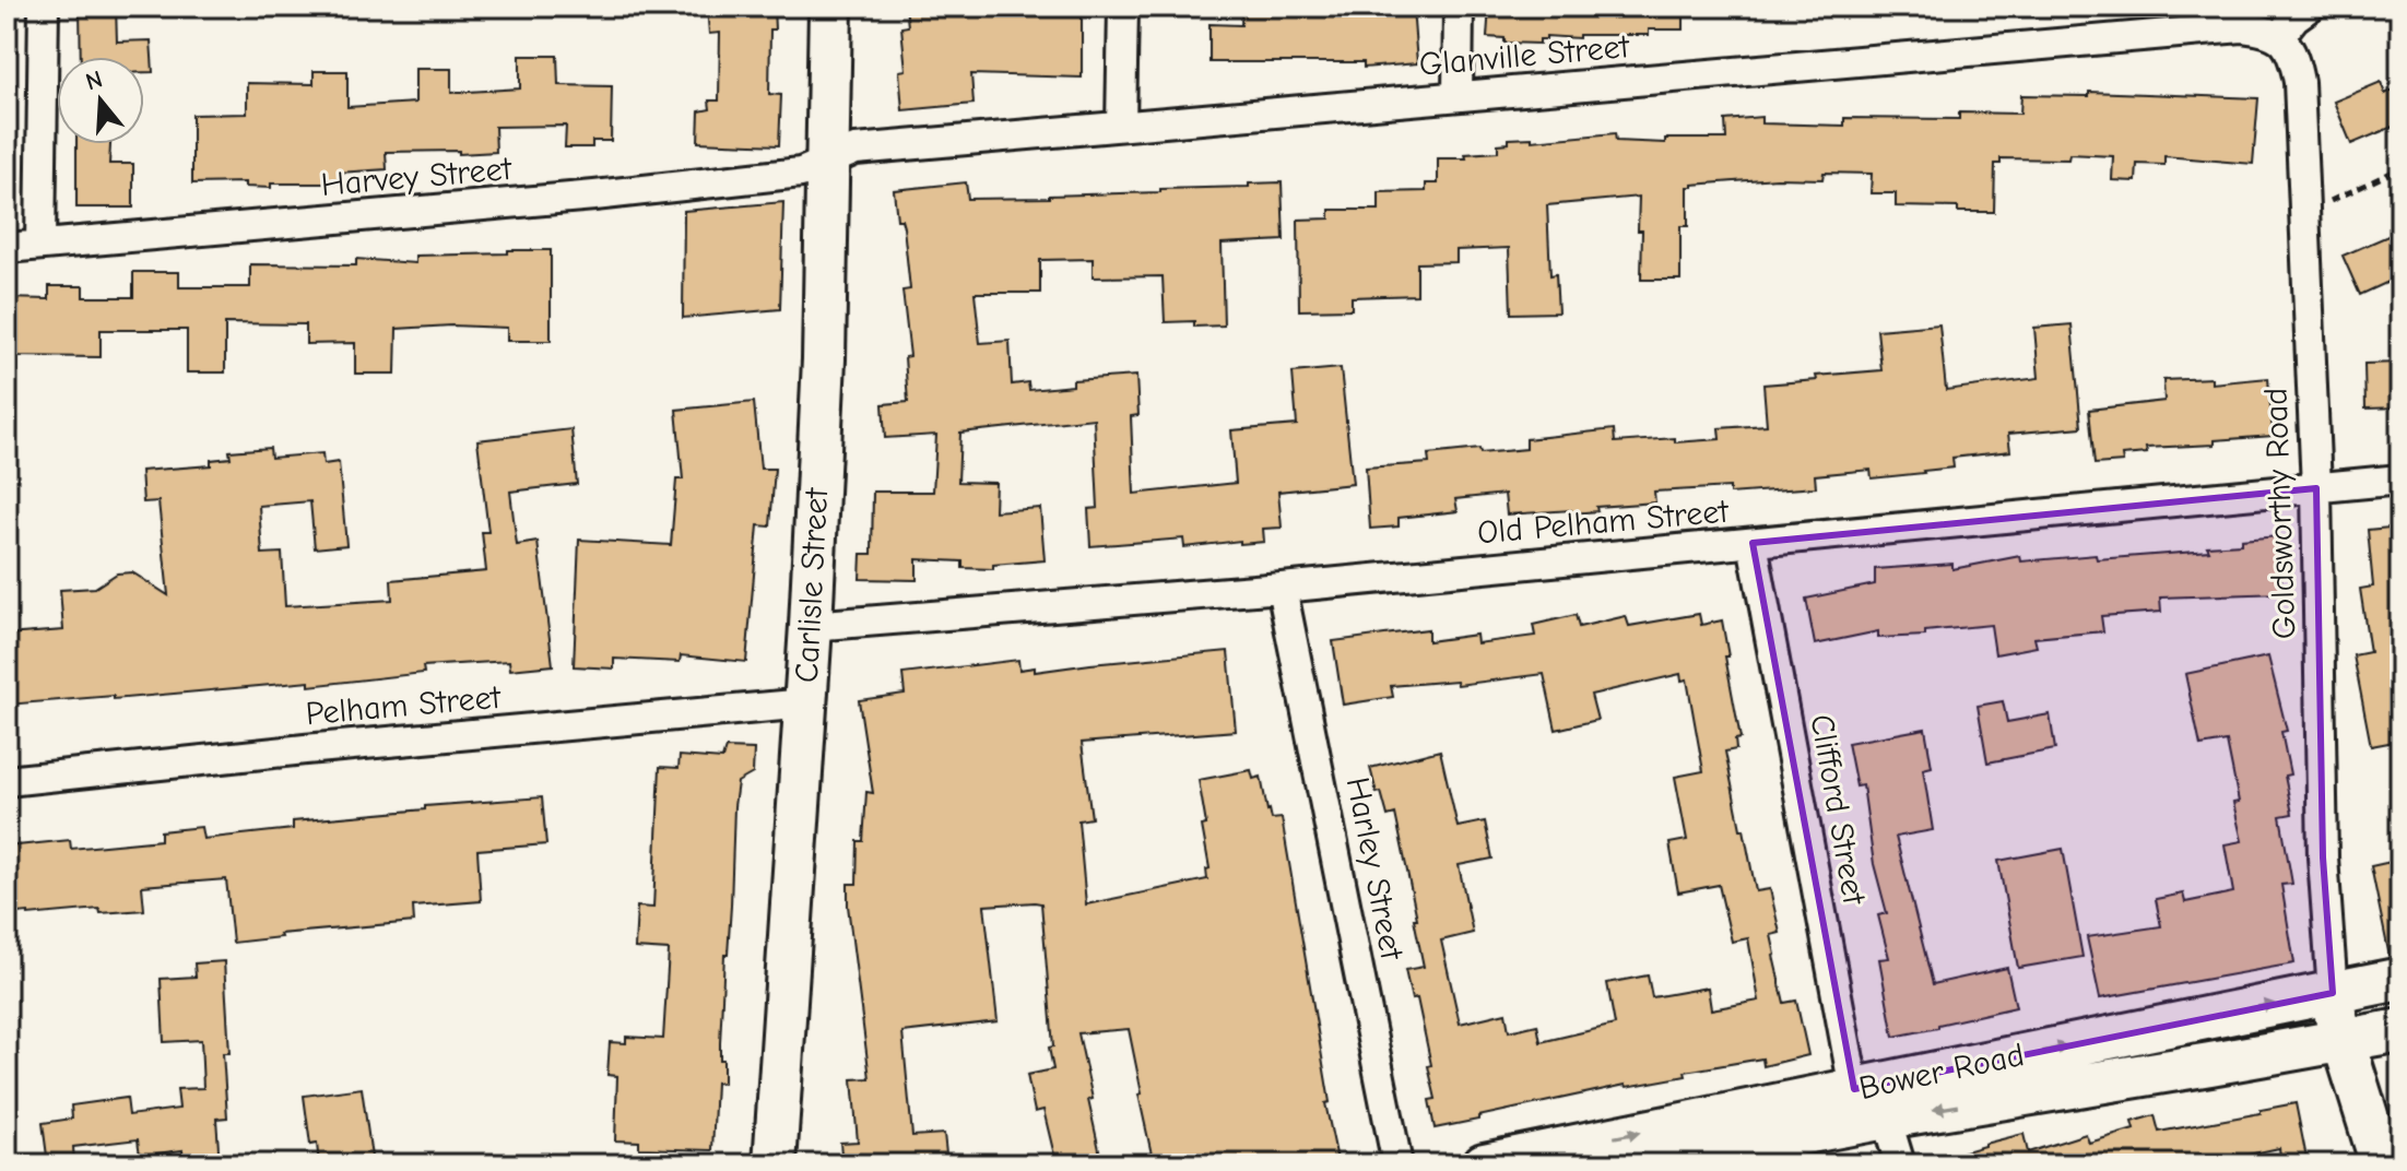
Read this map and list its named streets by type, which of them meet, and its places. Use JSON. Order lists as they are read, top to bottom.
{
  "streets": {
    "main road": ["Carlisle Street", "Bower Road"],
    "street": [
      "Glanville Street",
      "Harvey Street",
      "Goldsworthy Road",
      "Old Pelham Street",
      "Pelham Street",
      "Clifford Street",
      "Harley Street"
    ]
  },
  "crossings": [
    ["Glanville Street", "Harvey Street"],
    ["Glanville Street", "Goldsworthy Road"],
    ["Glanville Street", "Carlisle Street"],
    ["Harvey Street", "Carlisle Street"],
    ["Goldsworthy Road", "Old Pelham Street"],
    ["Goldsworthy Road", "Bower Road"],
    ["Old Pelham Street", "Carlisle Street"],
    ["Old Pelham Street", "Clifford Street"],
    ["Old Pelham Street", "Harley Street"],
    ["Carlisle Street", "Pelham Street"],
    ["Clifford Street", "Bower Road"]
  ],
  "north": "top"
}
